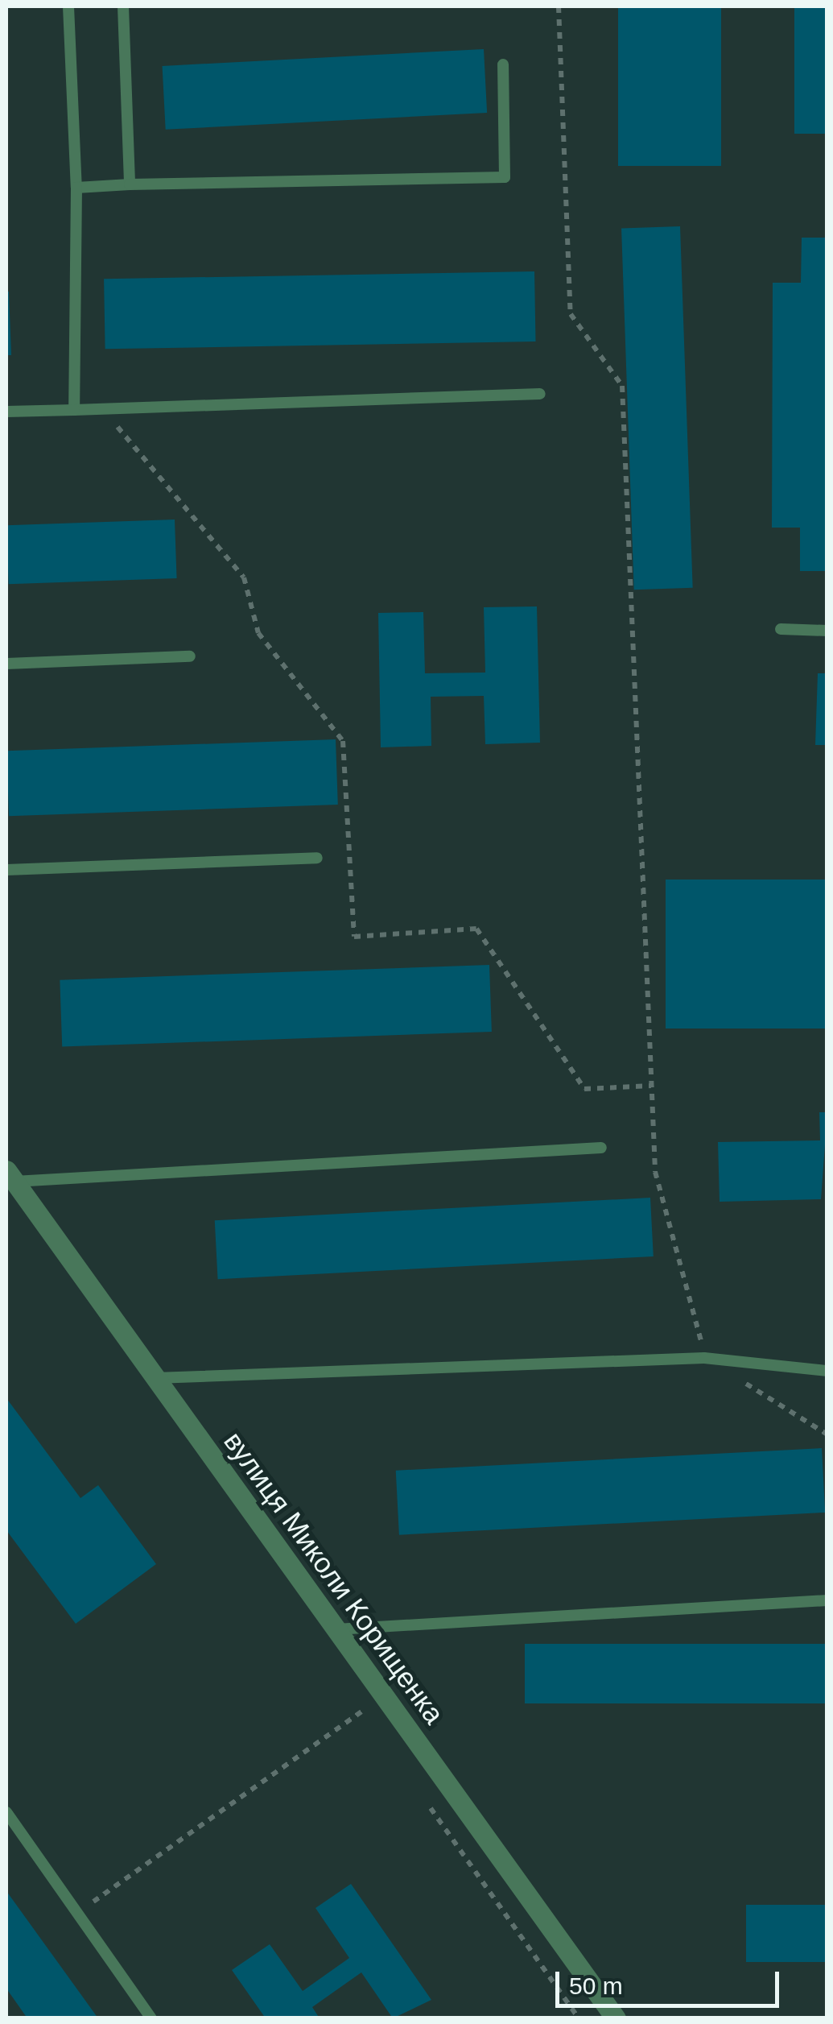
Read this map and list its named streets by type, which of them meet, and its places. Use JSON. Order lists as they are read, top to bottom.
{
  "streets": {
    "street": ["вулиця Миколи Корищенка"]
  },
  "scale_bar": "50 m"
}
